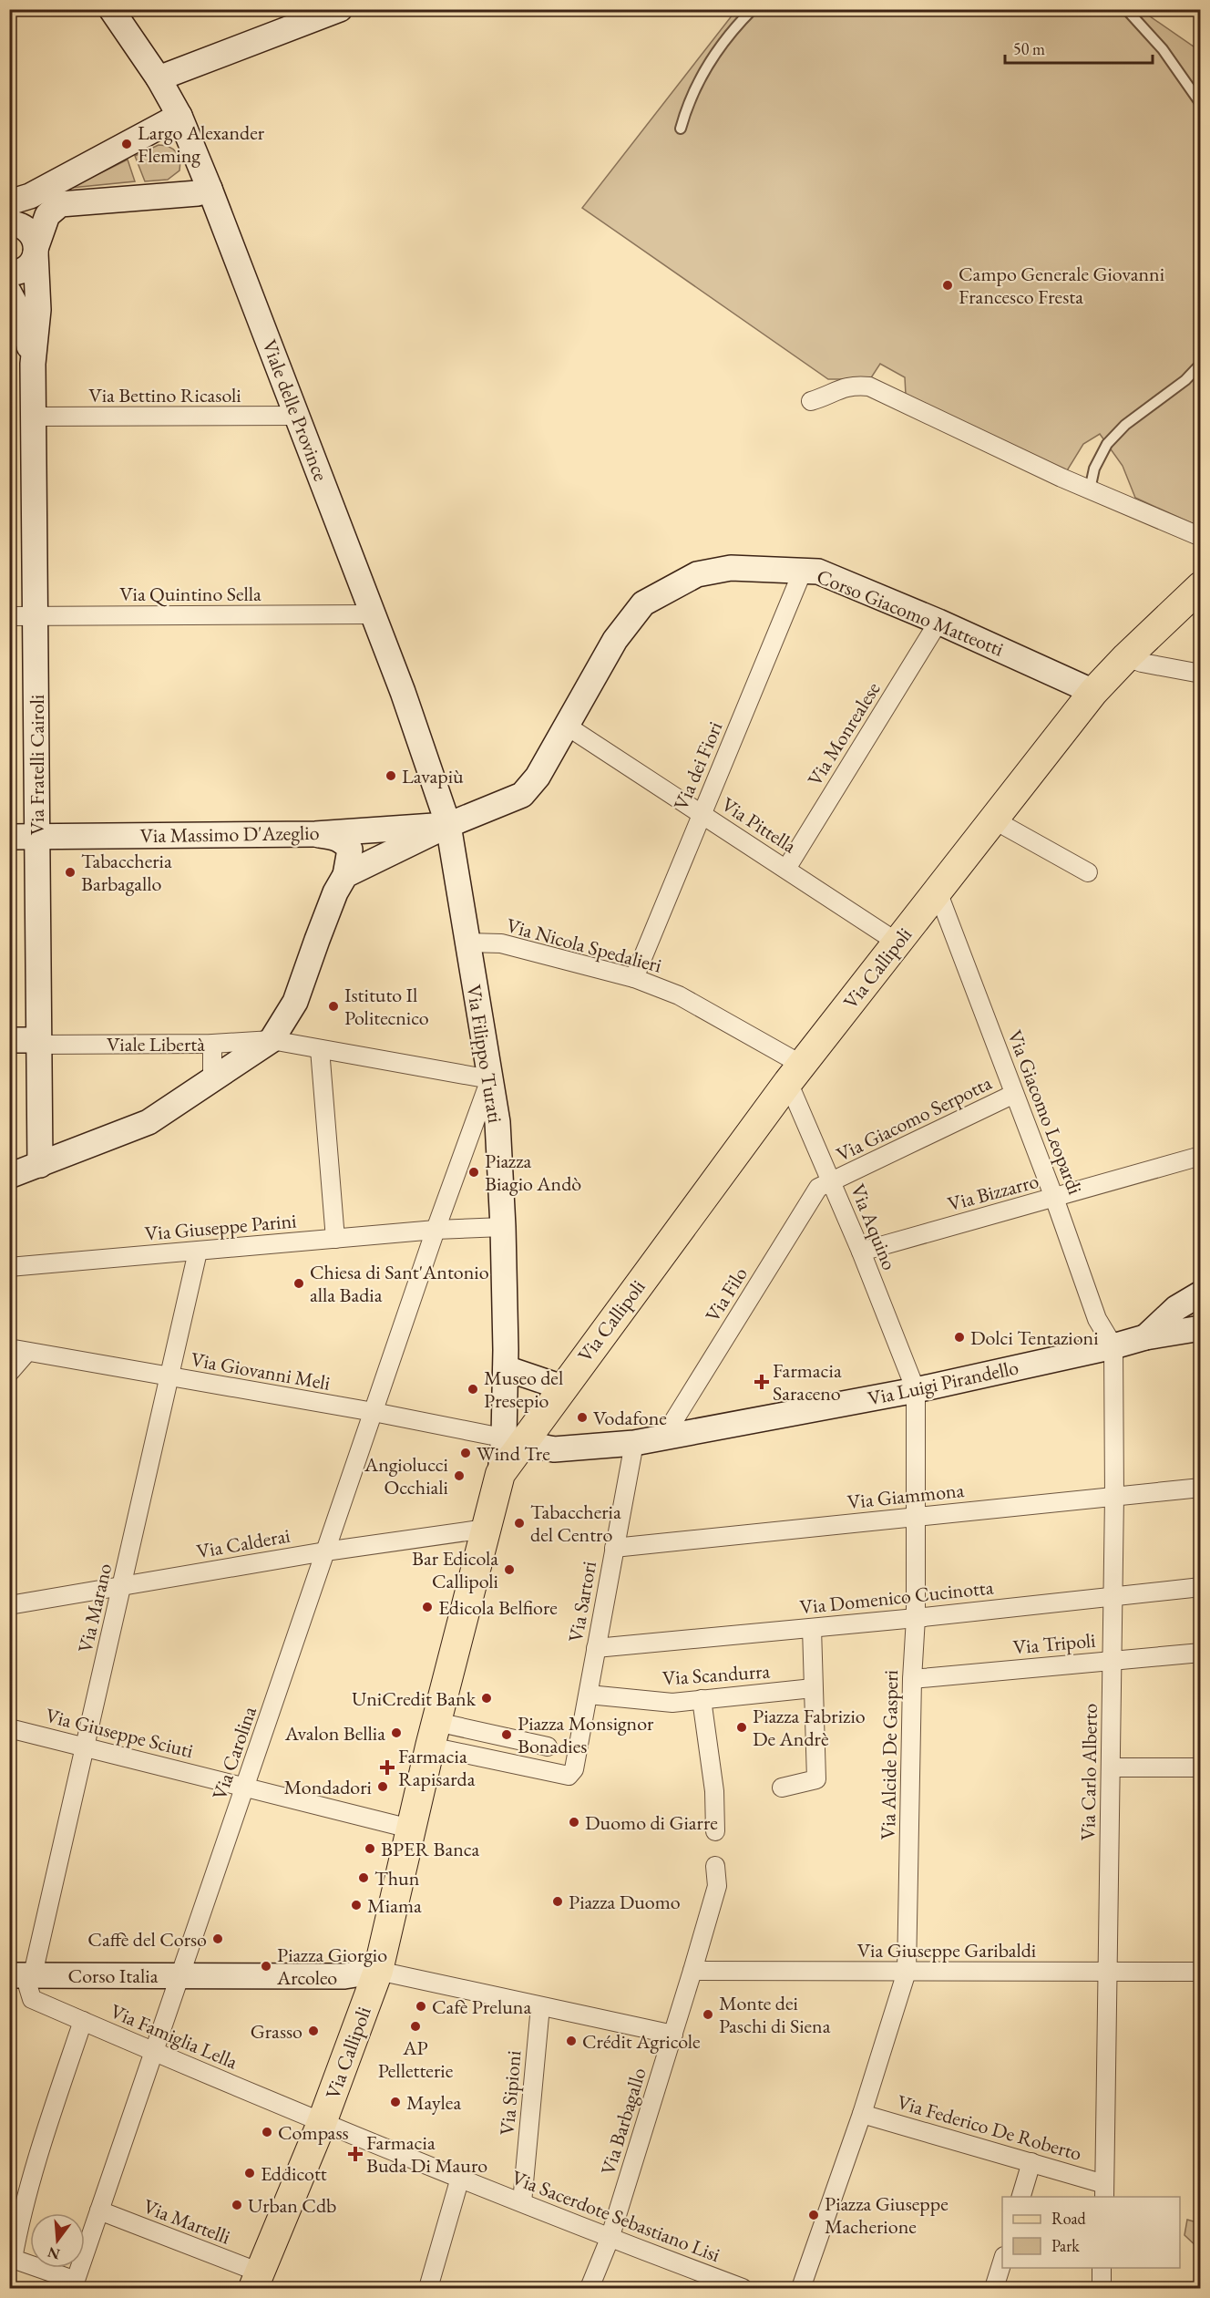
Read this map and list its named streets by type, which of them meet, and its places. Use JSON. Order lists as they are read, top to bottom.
{
  "streets": {
    "main road": ["Via Callipoli"],
    "street": [
      "Via Bettino Ricasoli",
      "Viale delle Province",
      "Via Quintino Sella",
      "Corso Giacomo Matteotti",
      "Via Monrealese",
      "Via Fratelli Cairoli",
      "Via dei Fiori",
      "Via Pittella",
      "Via Massimo D'Azeglio",
      "Via Nicola Spedalieri",
      "Viale Libertà",
      "Via Filippo Turati",
      "Via Giacomo Leopardi",
      "Via Giacomo Serpotta",
      "Via Bizzarro",
      "Via Giuseppe Parini",
      "Via Aquino",
      "Via Filo",
      "Via Giovanni Meli",
      "Via Luigi Pirandello",
      "Via Giammona",
      "Via Calderai",
      "Via Domenico Cucinotta",
      "Via Sartori",
      "Via Marano",
      "Via Tripoli",
      "Via Scandurra",
      "Via Giuseppe Sciuti",
      "Via Carolina",
      "Via Alcide De Gasperi",
      "Via Carlo Alberto",
      "Via Giuseppe Garibaldi",
      "Corso Italia",
      "Via Famiglia Lella",
      "Via Sipioni",
      "Via Barbagallo",
      "Via Federico De Roberto",
      "Via Sacerdote Sebastiano Lisi",
      "Via Martelli"
    ]
  },
  "crossings": [
    ["Via Bettino Ricasoli", "Viale delle Province"],
    ["Via Bettino Ricasoli", "Via Fratelli Cairoli"],
    ["Viale delle Province", "Via Quintino Sella"],
    ["Viale delle Province", "Corso Giacomo Matteotti"],
    ["Viale delle Province", "Via Massimo D'Azeglio"],
    ["Viale delle Province", "Via Filippo Turati"],
    ["Via Quintino Sella", "Via Fratelli Cairoli"],
    ["Corso Giacomo Matteotti", "Via Monrealese"],
    ["Corso Giacomo Matteotti", "Via dei Fiori"],
    ["Corso Giacomo Matteotti", "Via Pittella"],
    ["Corso Giacomo Matteotti", "Via Massimo D'Azeglio"],
    ["Corso Giacomo Matteotti", "Via Callipoli"],
    ["Corso Giacomo Matteotti", "Via Filippo Turati"],
    ["Via Monrealese", "Via Pittella"],
    ["Via Fratelli Cairoli", "Via Massimo D'Azeglio"],
    ["Via Fratelli Cairoli", "Viale Libertà"],
    ["Via dei Fiori", "Via Pittella"],
    ["Via dei Fiori", "Via Nicola Spedalieri"],
    ["Via Pittella", "Via Callipoli"],
    ["Via Massimo D'Azeglio", "Via Filippo Turati"],
    ["Via Nicola Spedalieri", "Via Callipoli"],
    ["Via Nicola Spedalieri", "Via Filippo Turati"],
    ["Via Nicola Spedalieri", "Via Aquino"],
    ["Via Callipoli", "Via Filippo Turati"],
    ["Via Callipoli", "Via Giacomo Leopardi"],
    ["Via Callipoli", "Via Aquino"],
    ["Via Callipoli", "Via Giovanni Meli"],
    ["Via Callipoli", "Via Luigi Pirandello"],
    ["Via Callipoli", "Via Calderai"],
    ["Via Callipoli", "Via Sartori"],
    ["Via Callipoli", "Via Giuseppe Sciuti"],
    ["Via Callipoli", "Corso Italia"],
    ["Via Callipoli", "Via Famiglia Lella"],
    ["Via Callipoli", "Via Sacerdote Sebastiano Lisi"],
    ["Via Callipoli", "Via Martelli"],
    ["Viale Libertà", "Via Filippo Turati"],
    ["Viale Libertà", "Via Carolina"],
    ["Via Filippo Turati", "Via Giuseppe Parini"],
    ["Via Filippo Turati", "Via Giovanni Meli"],
    ["Via Filippo Turati", "Via Luigi Pirandello"],
    ["Via Filippo Turati", "Via Carolina"],
    ["Via Giacomo Leopardi", "Via Giacomo Serpotta"],
    ["Via Giacomo Leopardi", "Via Bizzarro"],
    ["Via Giacomo Leopardi", "Via Luigi Pirandello"],
    ["Via Giacomo Leopardi", "Via Carlo Alberto"],
    ["Via Giacomo Serpotta", "Via Aquino"],
    ["Via Giacomo Serpotta", "Via Filo"],
    ["Via Bizzarro", "Via Aquino"],
    ["Via Giuseppe Parini", "Via Marano"],
    ["Via Giuseppe Parini", "Via Carolina"],
    ["Via Aquino", "Via Filo"],
    ["Via Aquino", "Via Luigi Pirandello"],
    ["Via Aquino", "Via Alcide De Gasperi"],
    ["Via Filo", "Via Luigi Pirandello"],
    ["Via Giovanni Meli", "Via Luigi Pirandello"],
    ["Via Giovanni Meli", "Via Marano"],
    ["Via Giovanni Meli", "Via Carolina"],
    ["Via Luigi Pirandello", "Via Sartori"],
    ["Via Luigi Pirandello", "Via Alcide De Gasperi"],
    ["Via Luigi Pirandello", "Via Carlo Alberto"],
    ["Via Giammona", "Via Sartori"],
    ["Via Giammona", "Via Alcide De Gasperi"],
    ["Via Giammona", "Via Carlo Alberto"],
    ["Via Calderai", "Via Marano"],
    ["Via Calderai", "Via Carolina"],
    ["Via Domenico Cucinotta", "Via Sartori"],
    ["Via Domenico Cucinotta", "Via Alcide De Gasperi"],
    ["Via Domenico Cucinotta", "Via Carlo Alberto"],
    ["Via Sartori", "Via Scandurra"],
    ["Via Marano", "Via Giuseppe Sciuti"],
    ["Via Marano", "Corso Italia"],
    ["Via Marano", "Via Famiglia Lella"],
    ["Via Tripoli", "Via Alcide De Gasperi"],
    ["Via Tripoli", "Via Carlo Alberto"],
    ["Via Giuseppe Sciuti", "Via Carolina"],
    ["Via Carolina", "Corso Italia"],
    ["Via Carolina", "Via Famiglia Lella"],
    ["Via Carolina", "Via Martelli"],
    ["Via Alcide De Gasperi", "Via Giuseppe Garibaldi"],
    ["Via Alcide De Gasperi", "Via Federico De Roberto"],
    ["Via Carlo Alberto", "Via Giuseppe Garibaldi"],
    ["Via Carlo Alberto", "Via Federico De Roberto"],
    ["Via Giuseppe Garibaldi", "Via Barbagallo"],
    ["Corso Italia", "Via Famiglia Lella"],
    ["Via Famiglia Lella", "Via Sacerdote Sebastiano Lisi"],
    ["Via Sipioni", "Via Sacerdote Sebastiano Lisi"],
    ["Via Barbagallo", "Via Sacerdote Sebastiano Lisi"]
  ],
  "places": {
    "other": [
      "Largo Alexander Fleming",
      "Campo Generale Giovanni Francesco Fresta",
      "Lavapiù",
      "Tabaccheria Barbagallo",
      "Istituto Il Politecnico",
      "Piazza Biagio Andò",
      "Chiesa di Sant'Antonio alla Badia",
      "Dolci Tentazioni",
      "Museo del Presepio",
      "Vodafone",
      "Wind Tre",
      "Angiolucci Occhiali",
      "Tabaccheria del Centro",
      "Bar Edicola Callipoli",
      "Edicola Belfiore",
      "UniCredit Bank",
      "Piazza Fabrizio De Andrè",
      "Avalon Bellia",
      "Piazza Monsignor Bonadies",
      "Mondadori",
      "Duomo di Giarre",
      "BPER Banca",
      "Thun",
      "Piazza Duomo",
      "Miama",
      "Caffè del Corso",
      "Piazza Giorgio Arcoleo",
      "Cafè Preluna",
      "Monte dei Paschi di Siena",
      "AP Pelletterie",
      "Grasso",
      "Crédit Agricole",
      "Maylea",
      "Compass",
      "Eddicott",
      "Urban Cdb",
      "Piazza Giuseppe Macherione"
    ],
    "health": ["Farmacia Saraceno", "Farmacia Rapisarda", "Farmacia Buda Di Mauro"]
  },
  "legend": ["Road", "Park"],
  "scale_bar": "50 m",
  "north": "bottom"
}
